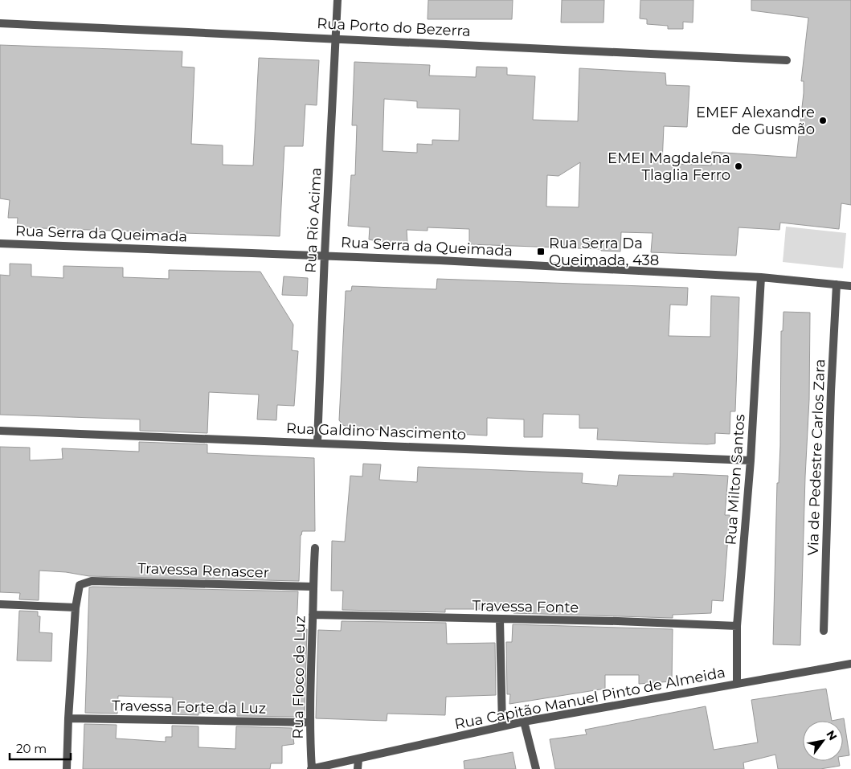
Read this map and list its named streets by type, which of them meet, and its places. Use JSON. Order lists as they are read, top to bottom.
{
  "streets": {
    "street": [
      "Rua Porto do Bezerra",
      "Rua Rio Acima",
      "Rua Serra da Queimada",
      "Rua Galdino Nascimento",
      "Via de Pedestre Carlos Zara",
      "Rua Milton Santos",
      "Travessa Renascer",
      "Travessa Fonte",
      "Rua Floco de Luz",
      "Rua Capitão Manuel Pinto de Almeida",
      "Travessa Forte da Luz"
    ]
  },
  "crossings": [
    ["Rua Porto do Bezerra", "Rua Rio Acima"],
    ["Rua Rio Acima", "Rua Serra da Queimada"],
    ["Rua Rio Acima", "Rua Galdino Nascimento"],
    ["Rua Serra da Queimada", "Via de Pedestre Carlos Zara"],
    ["Rua Serra da Queimada", "Rua Milton Santos"],
    ["Rua Galdino Nascimento", "Rua Milton Santos"],
    ["Rua Milton Santos", "Travessa Fonte"],
    ["Rua Milton Santos", "Rua Capitão Manuel Pinto de Almeida"],
    ["Travessa Renascer", "Rua Floco de Luz"],
    ["Travessa Fonte", "Rua Floco de Luz"],
    ["Rua Floco de Luz", "Rua Capitão Manuel Pinto de Almeida"],
    ["Rua Floco de Luz", "Travessa Forte da Luz"]
  ],
  "places": {
    "other": ["EMEF Alexandre de Gusmão", "EMEI Magdalena Tlaglia Ferro"],
    "transit": ["Rua Serra Da Queimada, 438"]
  },
  "scale_bar": "20 m",
  "north": "top right"
}
